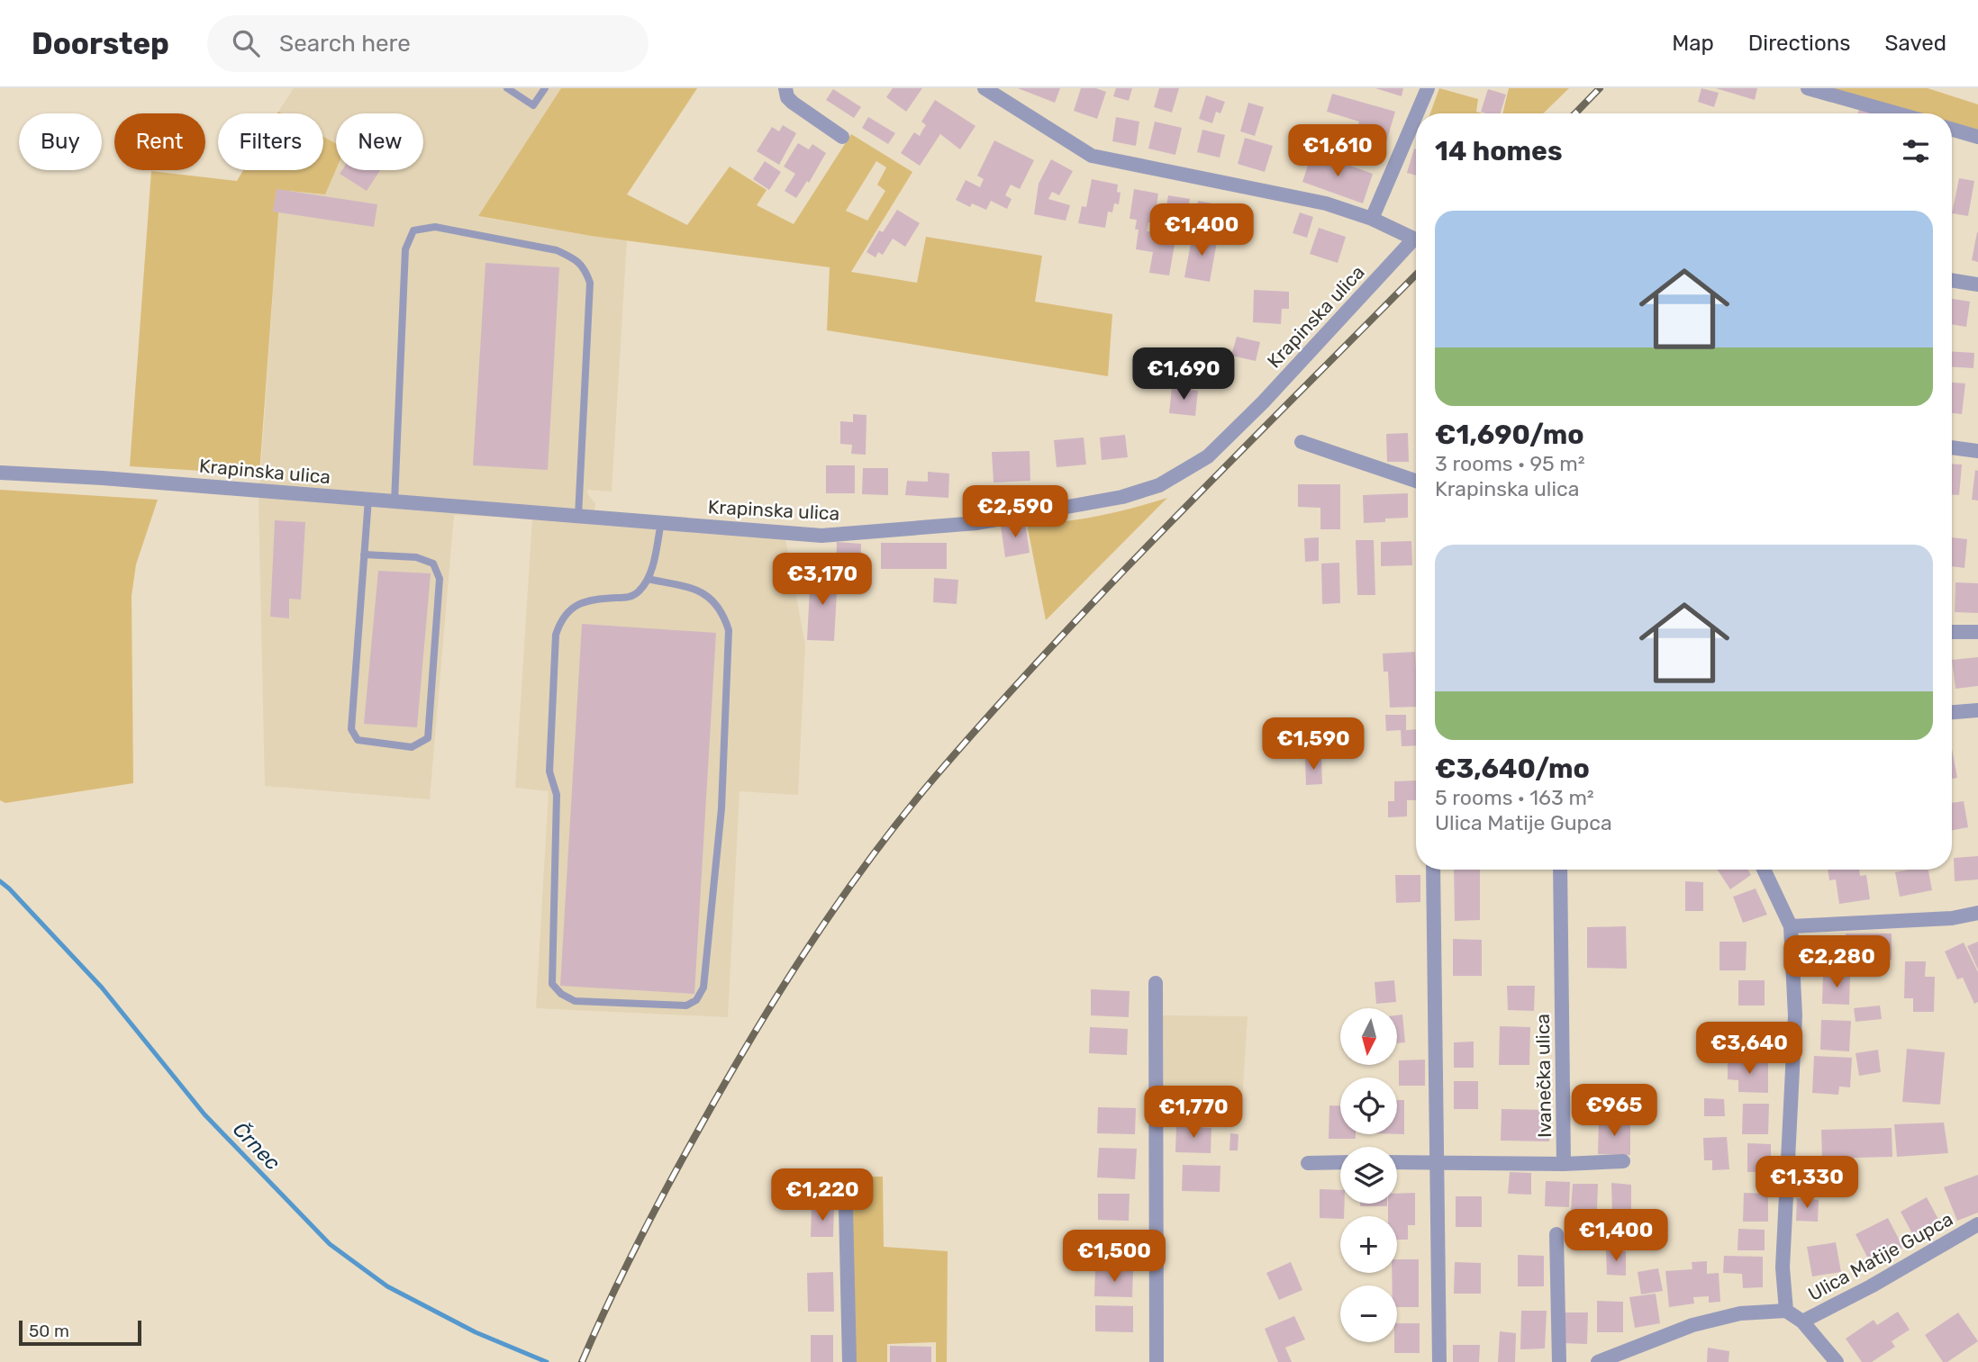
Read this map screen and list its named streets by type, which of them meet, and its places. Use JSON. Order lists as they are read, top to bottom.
{
  "streets": {
    "street": ["Krapinska ulica", "Ivanečka ulica", "Ulica Matije Gupca"]
  },
  "water": ["Črnec"],
  "scale_bar": "50 m",
  "north": "bottom",
  "page": {
    "header": "Doorstep",
    "search": "Search here",
    "nav": ["Map", "Directions", "Saved"],
    "chip": [
      "Buy",
      "Rent",
      "Filters",
      "New"
    ],
    "heading": "14 homes",
    "price": [
      "€1,610",
      "€1,400",
      "€1,690",
      "€2,590",
      "€3,170",
      "€1,590",
      "€2,280",
      "€3,640",
      "€965",
      "€1,770",
      "€1,330",
      "€1,220",
      "€1,400",
      "€1,500"
    ],
    "list": [
      {
        "name": "€1,690/mo",
        "note": "3 rooms · 95 m² · Krapinska ulica"
      },
      {
        "name": "€3,640/mo",
        "note": "5 rooms · 163 m² · Ulica Matije Gupca"
      }
    ],
    "map_buttons": ["+", "−"],
    "scale": "50 m"
  }
}
